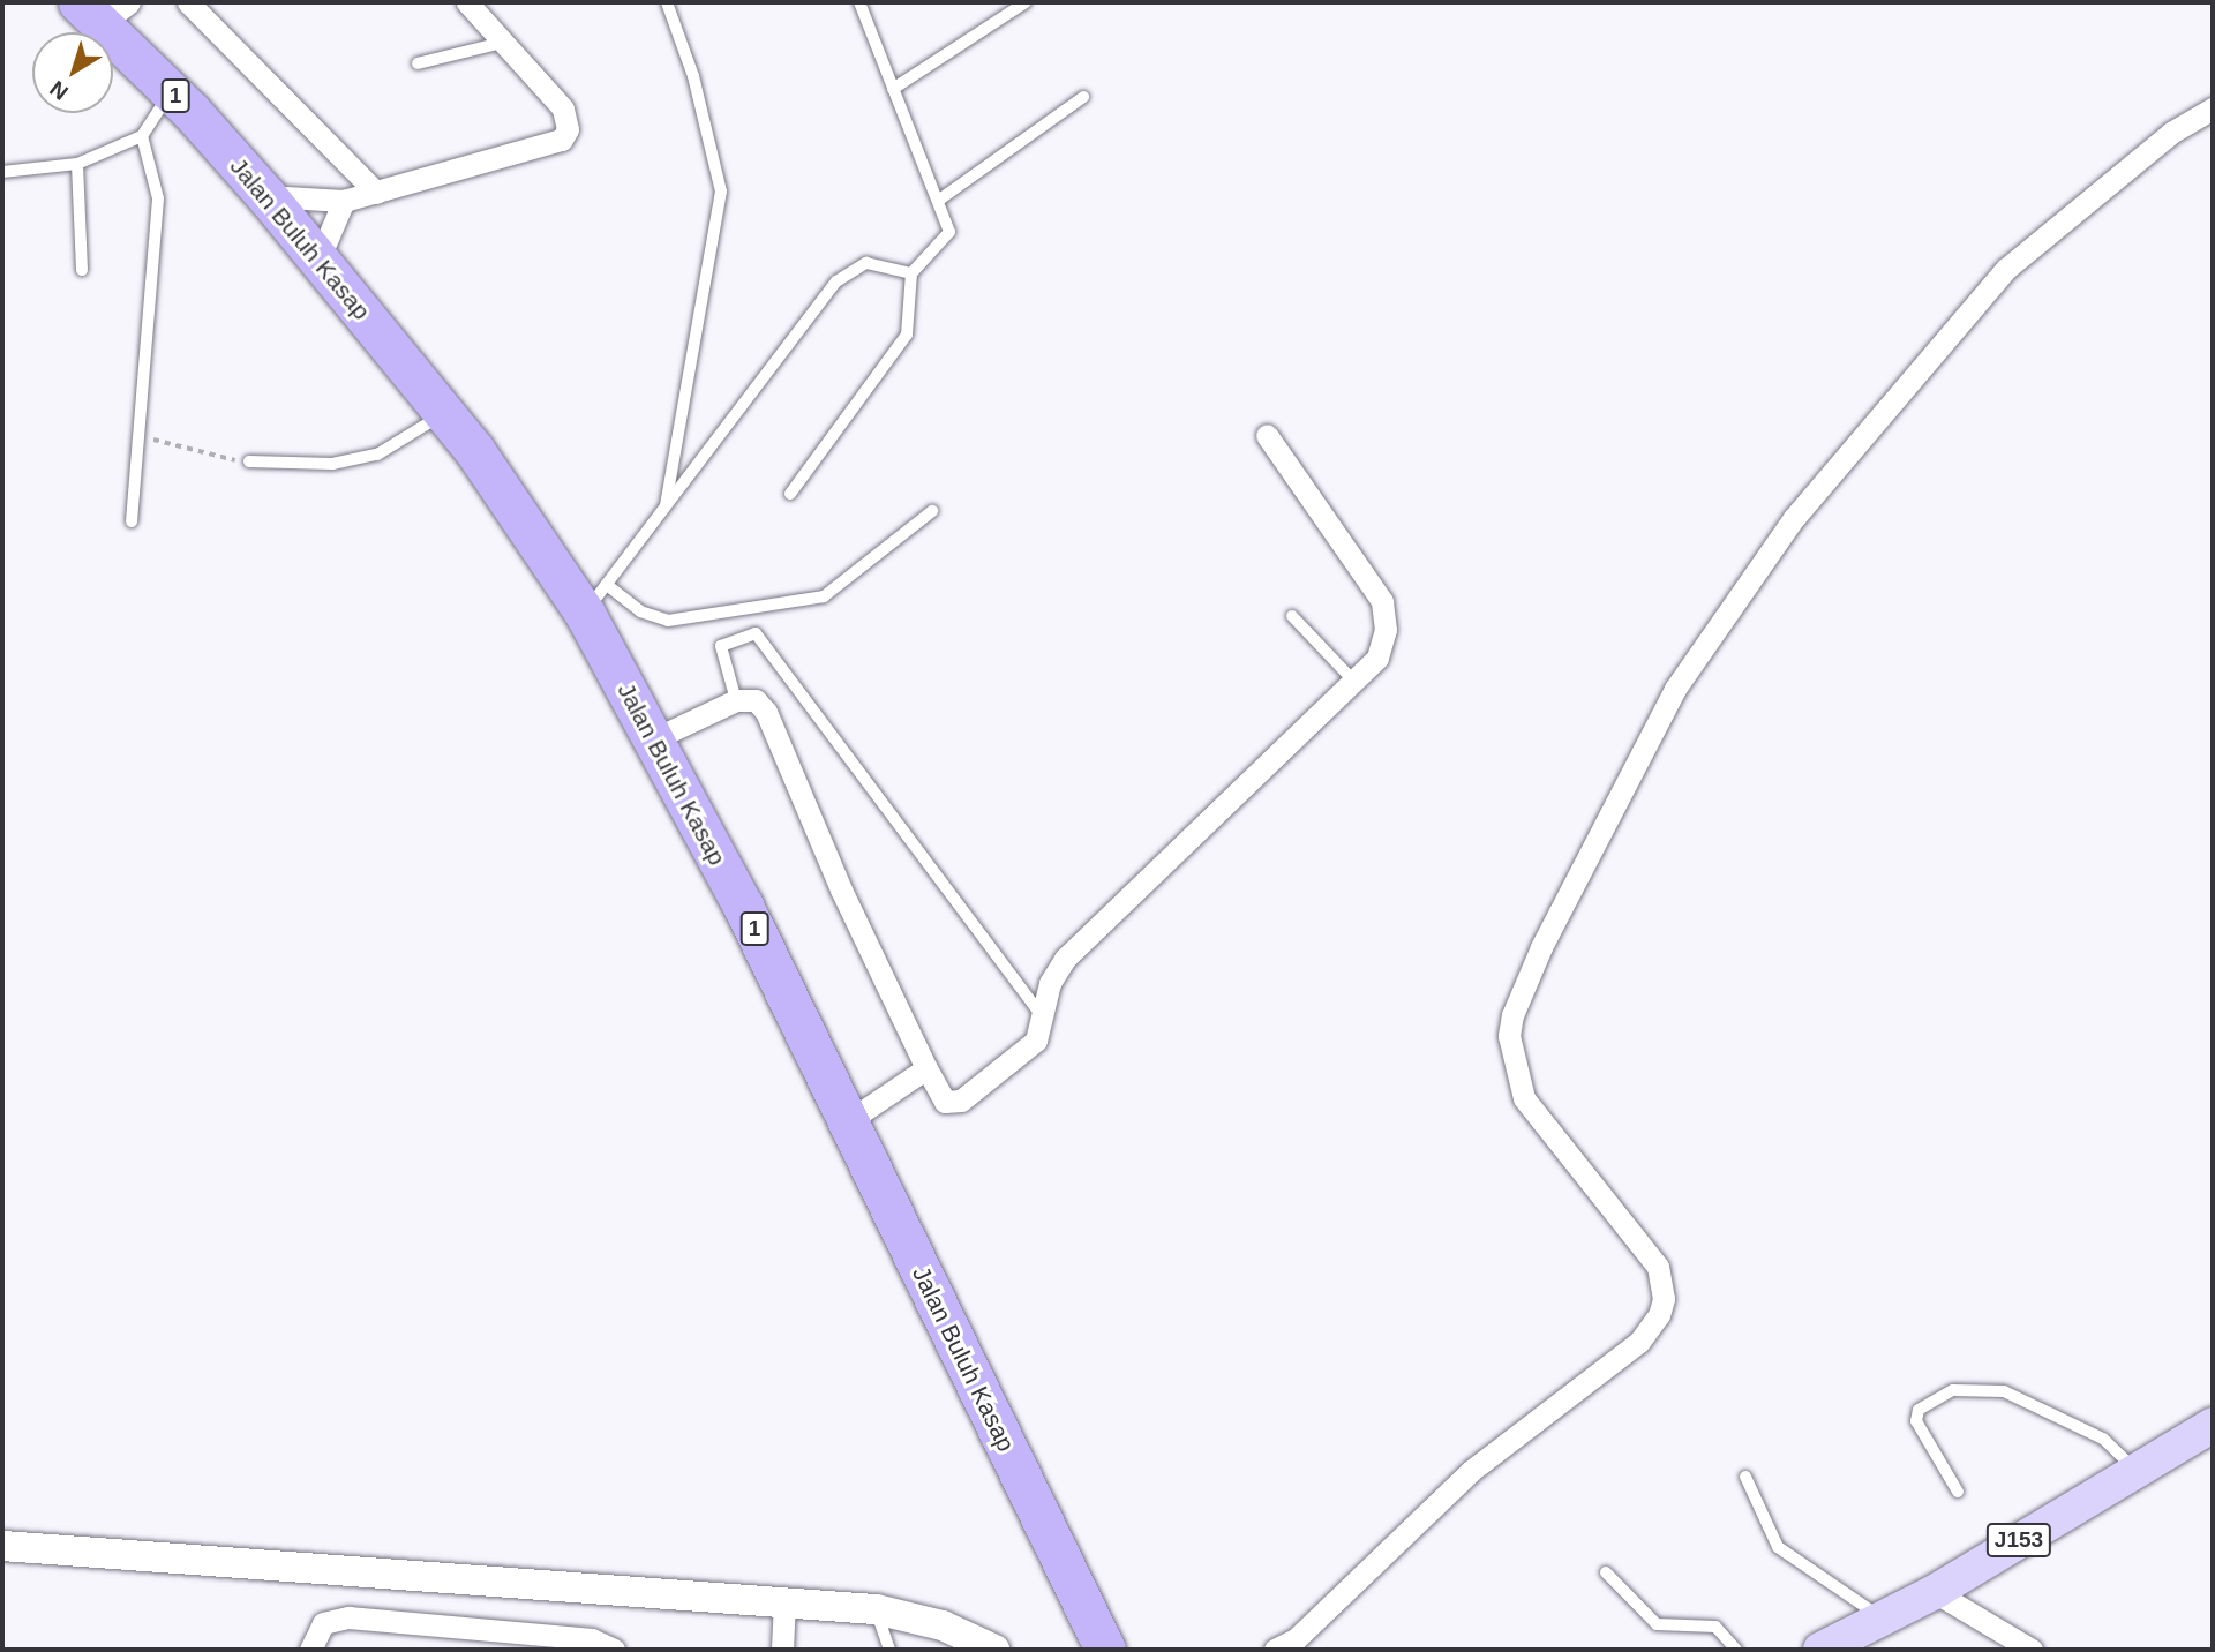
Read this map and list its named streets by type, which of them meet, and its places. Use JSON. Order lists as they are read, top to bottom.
{
  "streets": {
    "highway": ["1", "Jalan Buluh Kasap"],
    "main road": ["J153"]
  },
  "north": "bottom left"
}
